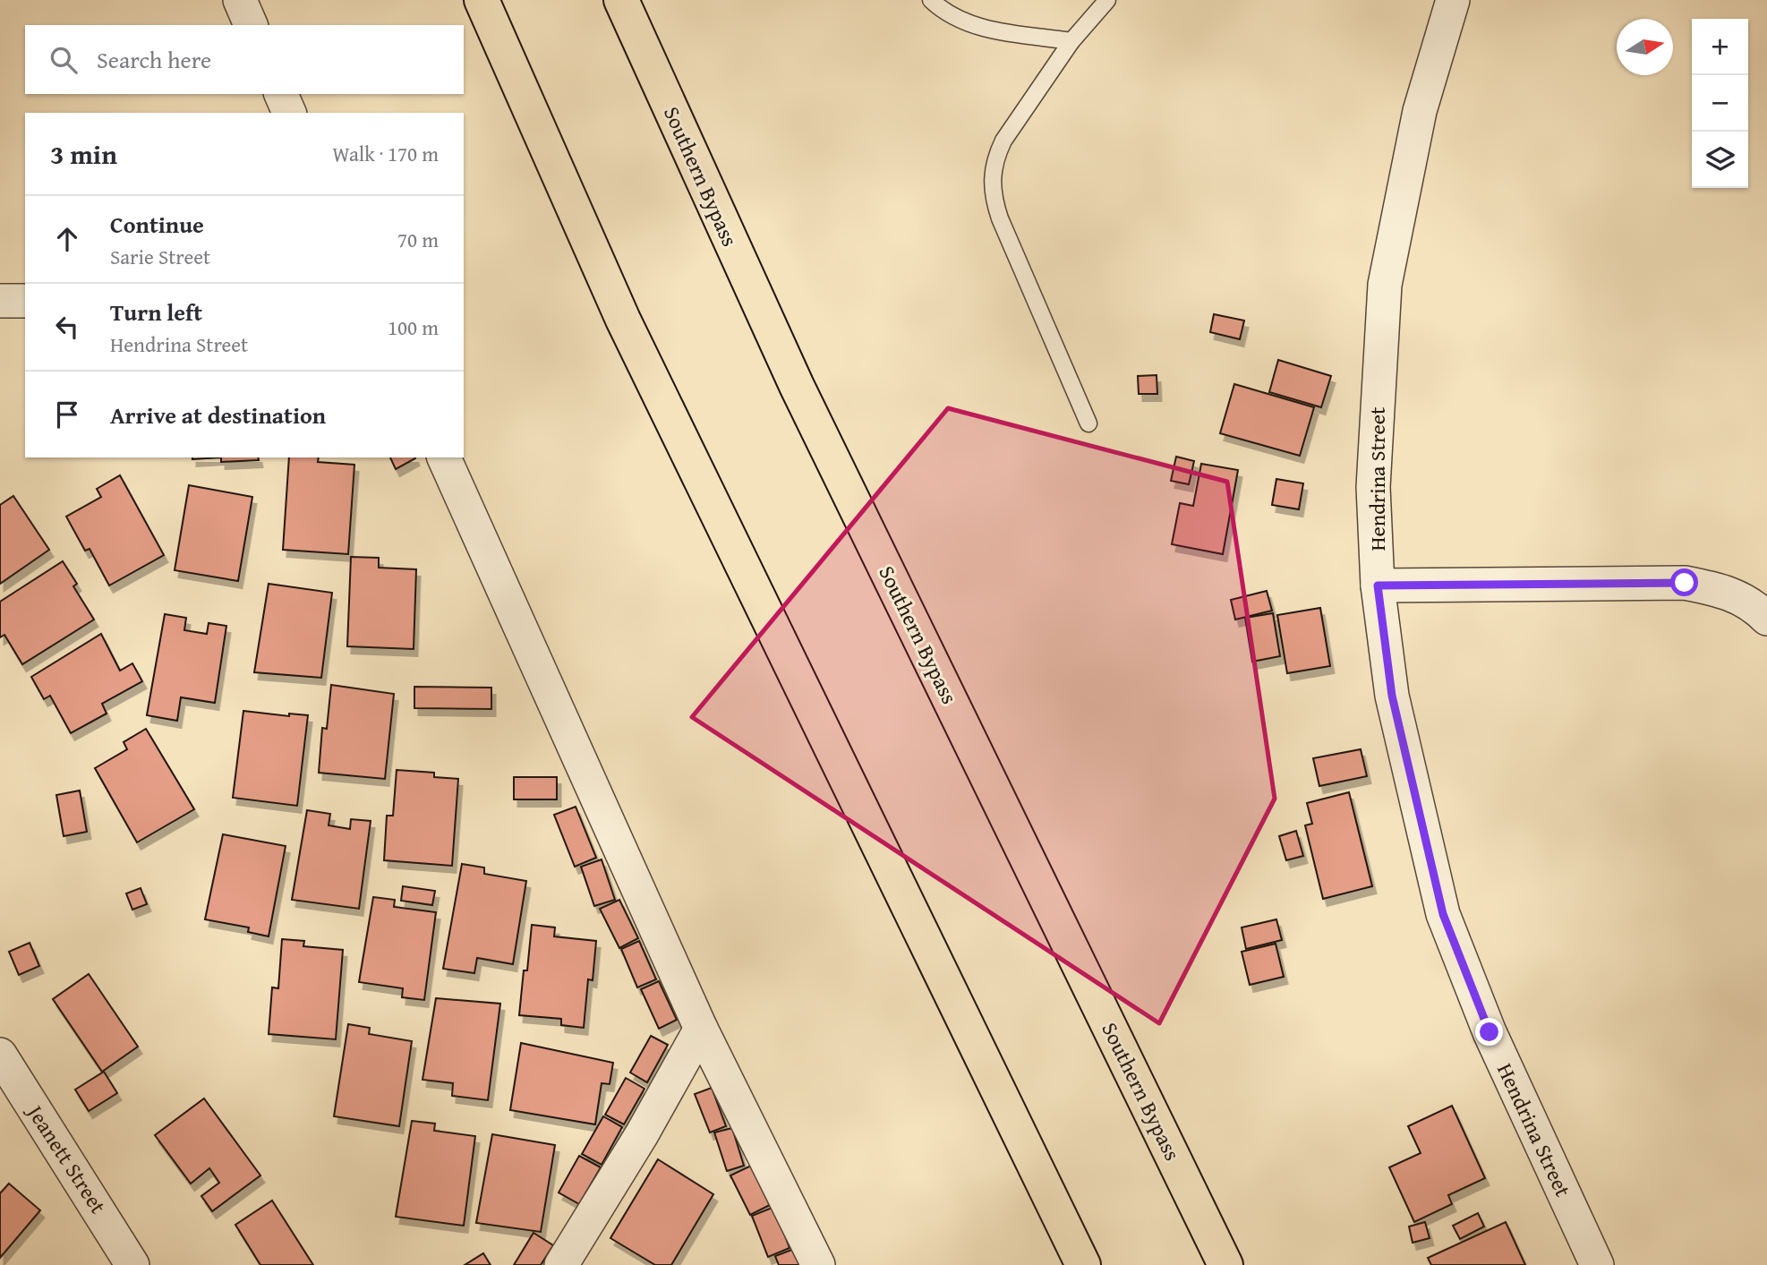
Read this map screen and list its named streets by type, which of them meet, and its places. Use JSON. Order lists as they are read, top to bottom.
{
  "streets": {
    "highway": ["Southern Bypass"],
    "street": ["Hendrina Street", "Jeanett Street"]
  },
  "north": "right",
  "page": {
    "map_buttons": ["+", "−"],
    "search": "Search here",
    "heading": ["3 min", "Walk · 170 m"],
    "list": [
      ["Continue", "Sarie Street", "70 m"],
      ["Turn left", "Hendrina Street", "100 m"],
      "Arrive at destination"
    ]
  }
}
